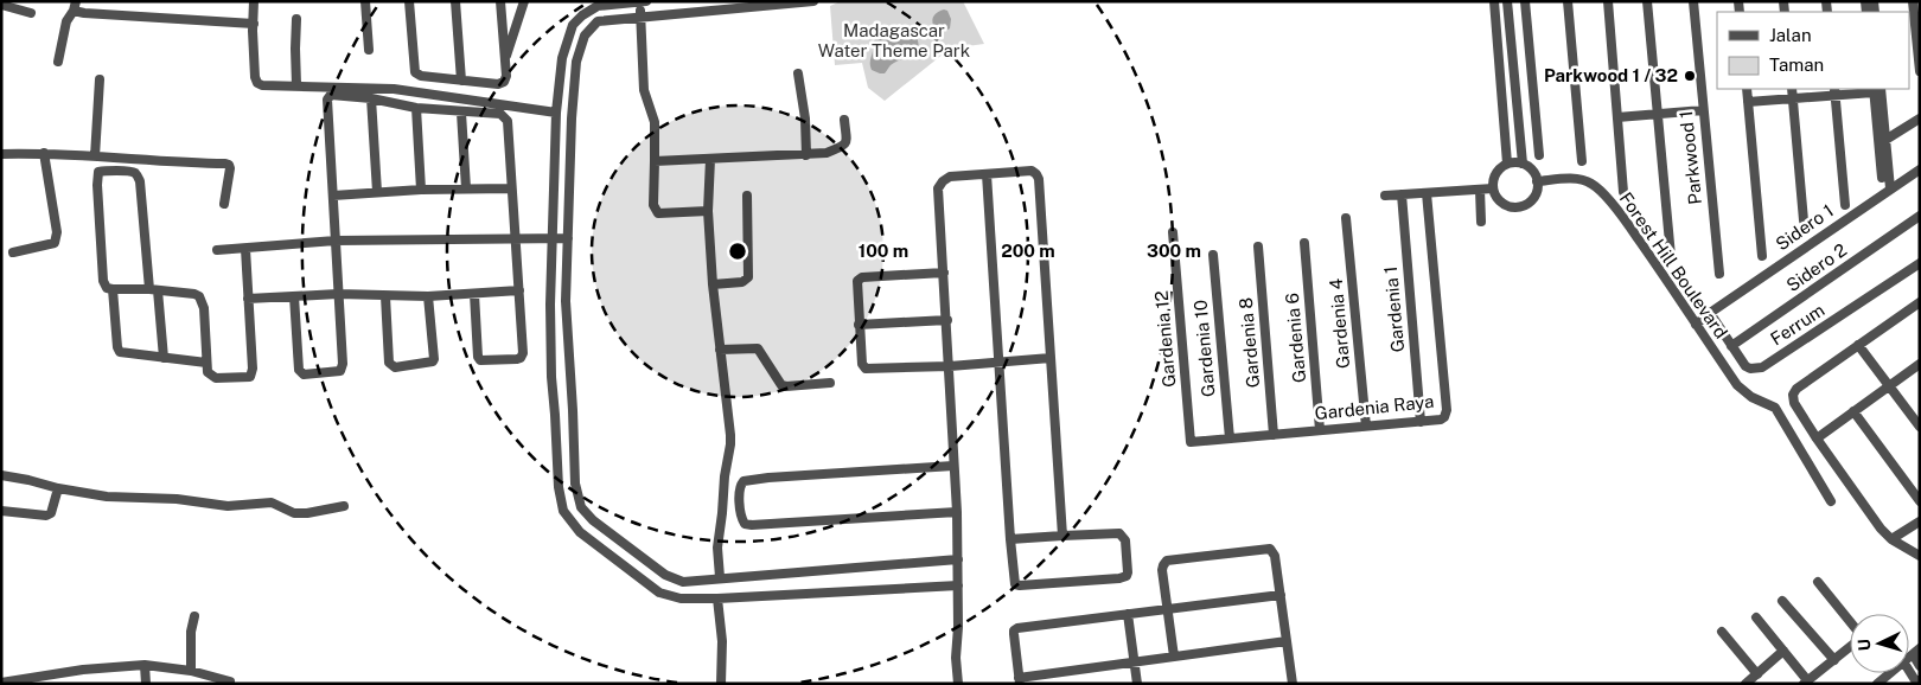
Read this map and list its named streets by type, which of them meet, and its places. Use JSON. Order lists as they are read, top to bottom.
{
  "streets": {
    "street": [
      "Parkwood 1",
      "Sidero 1",
      "Forest Hill Boulevard",
      "Sidero 2",
      "Gardenia 1",
      "Gardenia 4",
      "Ferrum",
      "Gardenia 6",
      "Gardenia 12",
      "Gardenia 8",
      "Gardenia 10",
      "Gardenia Raya"
    ]
  },
  "crossings": [
    ["Sidero 1", "Forest Hill Boulevard"],
    ["Sidero 1", "Ferrum"],
    ["Sidero 2", "Ferrum"],
    ["Gardenia 1", "Gardenia Raya"],
    ["Gardenia 4", "Gardenia Raya"],
    ["Gardenia 6", "Gardenia Raya"],
    ["Gardenia 12", "Gardenia Raya"],
    ["Gardenia 8", "Gardenia Raya"],
    ["Gardenia 10", "Gardenia Raya"]
  ],
  "parks": ["Madagascar Water Theme Park"],
  "places": ["Parkwood 1 / 32"],
  "legend": ["Jalan", "Taman"],
  "north": "left",
  "rings": ["100 m", "200 m", "300 m"]
}
